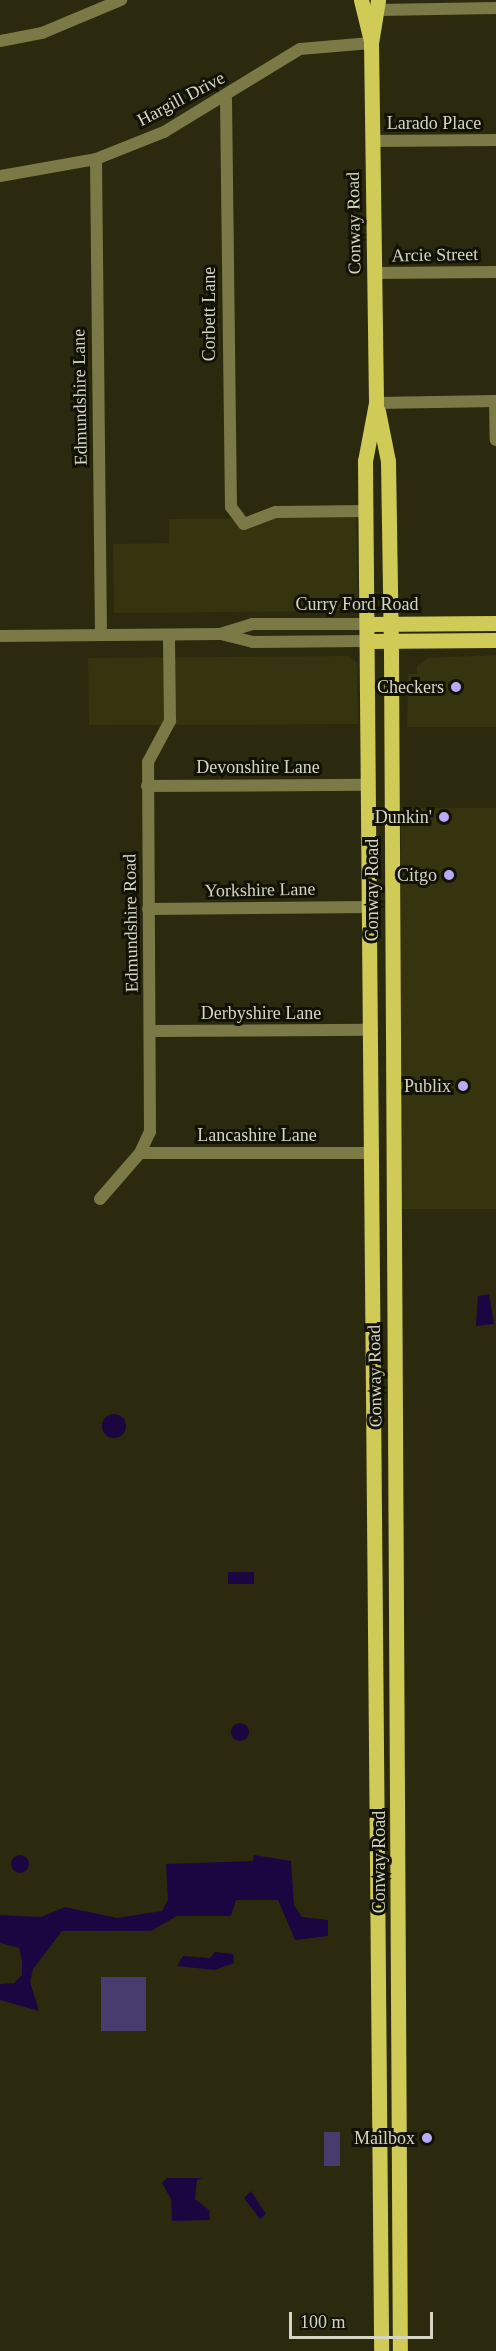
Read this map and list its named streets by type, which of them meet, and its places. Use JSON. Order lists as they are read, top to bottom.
{
  "streets": {
    "main road": ["Conway Road", "Curry Ford Road"],
    "street": [
      "Hargill Drive",
      "Larado Place",
      "Arcie Street",
      "Corbett Lane",
      "Edmundshire Lane",
      "Devonshire Lane",
      "Yorkshire Lane",
      "Edmundshire Road",
      "Derbyshire Lane",
      "Lancashire Lane"
    ]
  },
  "crossings": [
    ["Hargill Drive", "Conway Road"],
    ["Hargill Drive", "Corbett Lane"],
    ["Hargill Drive", "Edmundshire Lane"],
    ["Larado Place", "Conway Road"],
    ["Conway Road", "Arcie Street"],
    ["Conway Road", "Corbett Lane"],
    ["Conway Road", "Curry Ford Road"],
    ["Conway Road", "Devonshire Lane"],
    ["Conway Road", "Yorkshire Lane"],
    ["Conway Road", "Derbyshire Lane"],
    ["Conway Road", "Lancashire Lane"],
    ["Edmundshire Lane", "Curry Ford Road"],
    ["Curry Ford Road", "Edmundshire Road"],
    ["Devonshire Lane", "Edmundshire Road"],
    ["Yorkshire Lane", "Edmundshire Road"],
    ["Edmundshire Road", "Derbyshire Lane"],
    ["Edmundshire Road", "Lancashire Lane"]
  ],
  "places": [
    "Checkers",
    "Dunkin'",
    "Citgo",
    "Publix",
    "Mailbox"
  ],
  "scale_bar": "100 m"
}
